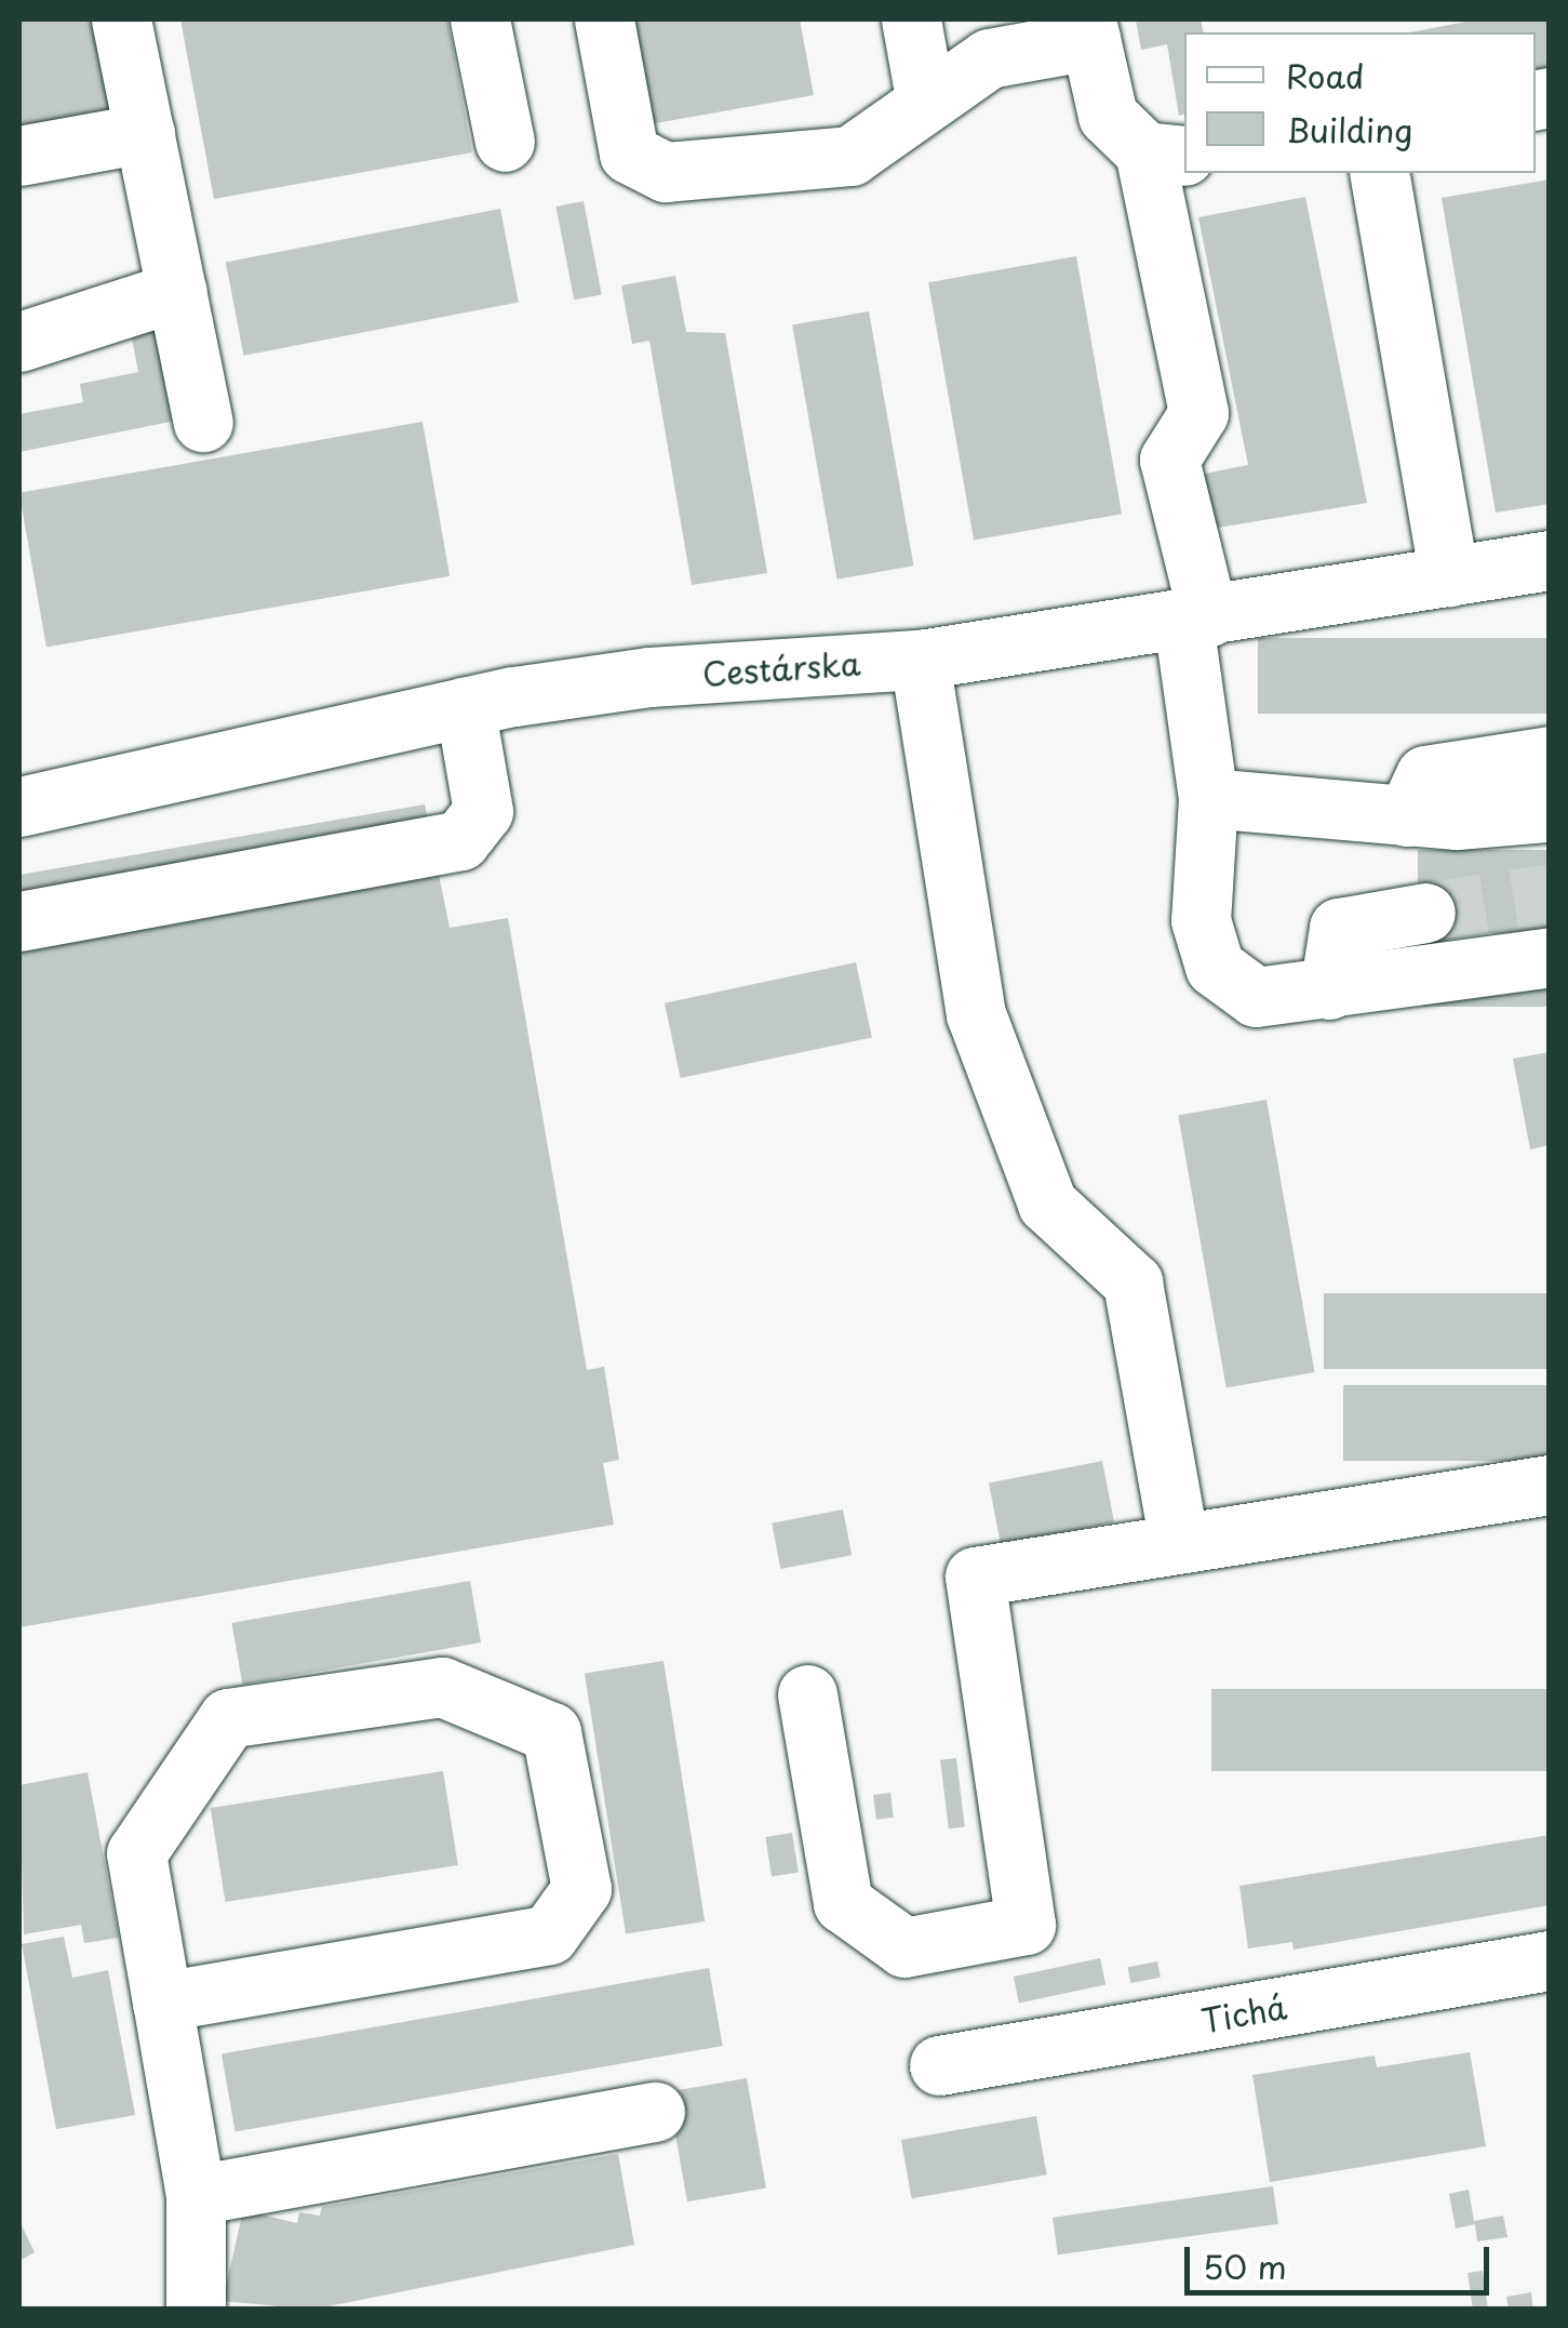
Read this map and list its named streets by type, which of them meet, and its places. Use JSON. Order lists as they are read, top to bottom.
{
  "streets": {
    "street": ["Cestárska", "Tichá"]
  },
  "legend": ["Road", "Building"],
  "scale_bar": "50 m"
}
